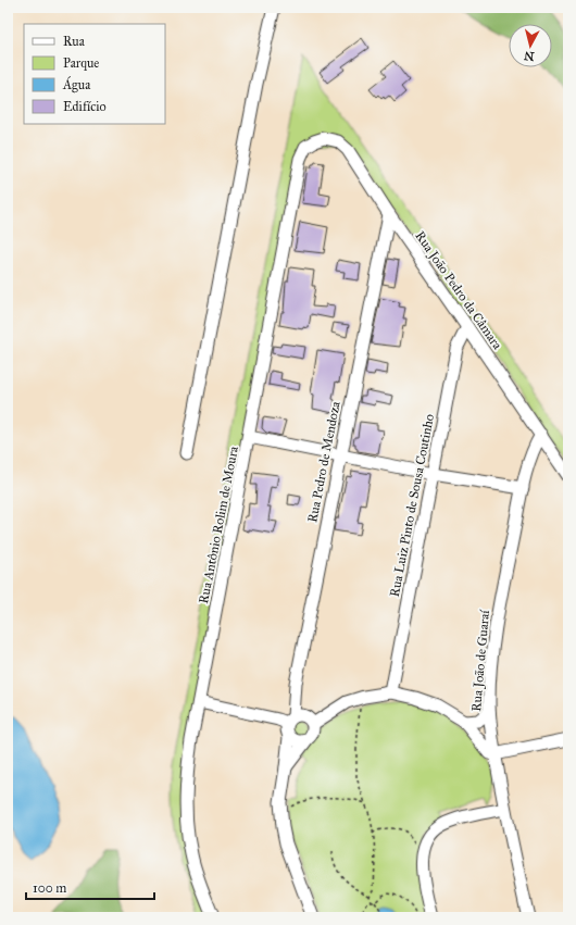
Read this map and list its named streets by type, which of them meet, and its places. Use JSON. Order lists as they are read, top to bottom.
{
  "streets": {
    "street": [
      "Rua João Pedro da Câmara",
      "Rua Pedro de Mendoza",
      "Rua Luiz Pinto de Sousa Coutinho",
      "Rua Antônio Rolim de Moura",
      "Rua João de Guaraí"
    ]
  },
  "crossings": [
    ["Rua João Pedro da Câmara", "Rua Pedro de Mendoza"],
    ["Rua João Pedro da Câmara", "Rua Luiz Pinto de Sousa Coutinho"],
    ["Rua João Pedro da Câmara", "Rua Antônio Rolim de Moura"],
    ["Rua João Pedro da Câmara", "Rua João de Guaraí"]
  ],
  "legend": [
    "Rua",
    "Parque",
    "Água",
    "Edifício"
  ],
  "scale_bar": "100 m",
  "north": "bottom"
}
